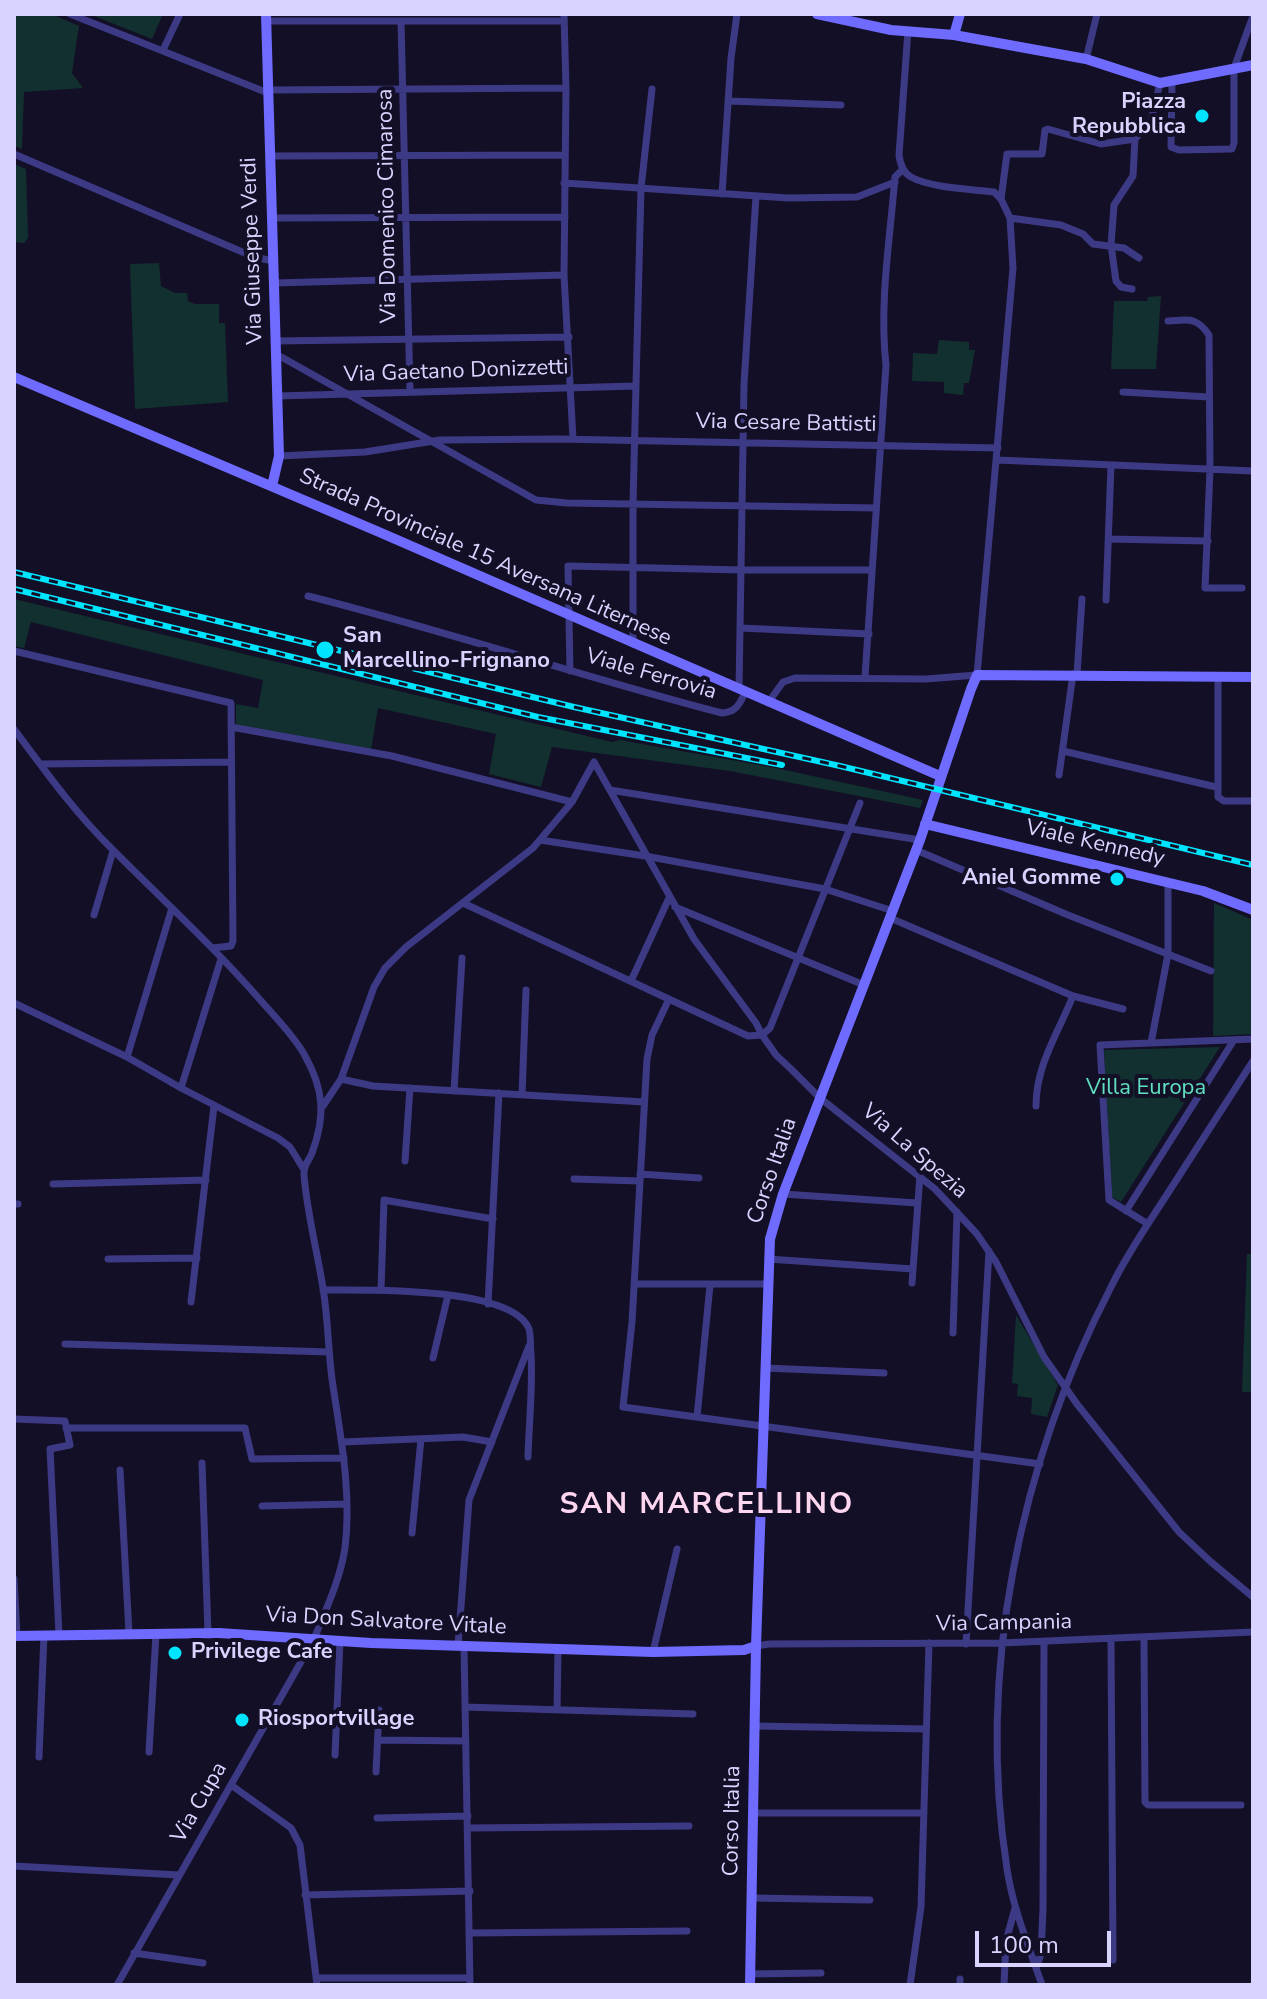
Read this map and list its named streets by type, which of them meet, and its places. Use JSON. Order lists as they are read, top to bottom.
{
  "streets": {
    "street": [
      "Via Domenico Cimarosa",
      "Via Giuseppe Verdi",
      "Via Gaetano Donizzetti",
      "Via Cesare Battisti",
      "Strada Provinciale 15 Aversana Liternese",
      "Viale Ferrovia",
      "Viale Kennedy",
      "Via La Spezia",
      "Corso Italia",
      "Via Don Salvatore Vitale",
      "Via Campania",
      "Via Cupa"
    ]
  },
  "crossings": [
    ["Via Domenico Cimarosa", "Via Gaetano Donizzetti"],
    ["Via Giuseppe Verdi", "Via Gaetano Donizzetti"],
    ["Via Giuseppe Verdi", "Via Cesare Battisti"],
    ["Via Giuseppe Verdi", "Strada Provinciale 15 Aversana Liternese"],
    ["Strada Provinciale 15 Aversana Liternese", "Viale Ferrovia"],
    ["Strada Provinciale 15 Aversana Liternese", "Corso Italia"],
    ["Viale Kennedy", "Corso Italia"],
    ["Via La Spezia", "Corso Italia"],
    ["Corso Italia", "Via Don Salvatore Vitale"],
    ["Corso Italia", "Via Campania"],
    ["Via Don Salvatore Vitale", "Via Campania"],
    ["Via Don Salvatore Vitale", "Via Cupa"]
  ],
  "districts": ["SAN MARCELLINO"],
  "parks": ["Villa Europa"],
  "places": [
    "Piazza Repubblica",
    "San Marcellino-Frignano",
    "Aniel Gomme",
    "Privilege Cafe",
    "Riosportvillage"
  ],
  "scale_bar": "100 m"
}
